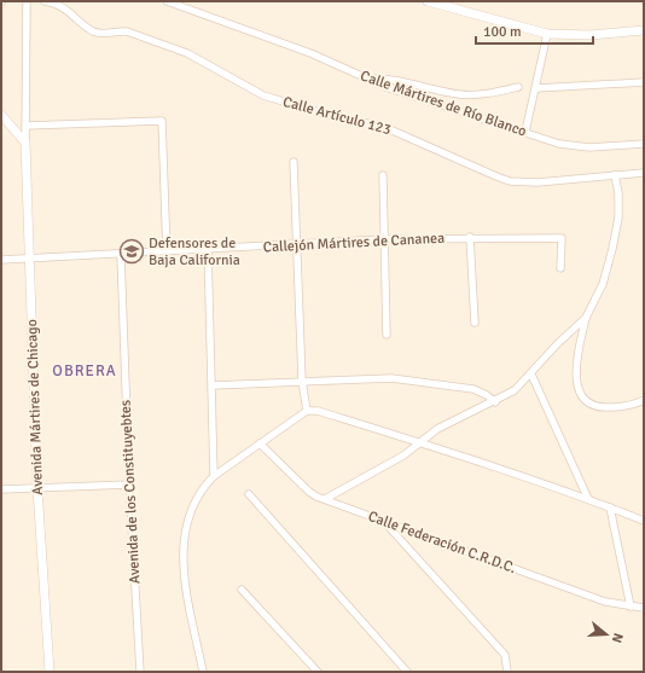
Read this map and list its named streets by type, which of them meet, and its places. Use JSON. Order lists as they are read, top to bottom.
{
  "streets": {
    "street": [
      "Calle Mártires de Río Blanco",
      "Calle Artículo 123",
      "Callejón Mártires de Cananea",
      "Avenida Mártires de Chicago",
      "Avenida de los Constituyebtes",
      "Calle Federación C.R.D.C."
    ]
  },
  "crossings": [
    ["Callejón Mártires de Cananea", "Avenida Mártires de Chicago"],
    ["Callejón Mártires de Cananea", "Avenida de los Constituyebtes"]
  ],
  "districts": ["OBRERA"],
  "places": {
    "school or university": ["Defensores de Baja California"]
  },
  "scale_bar": "100 m",
  "north": "right"
}
